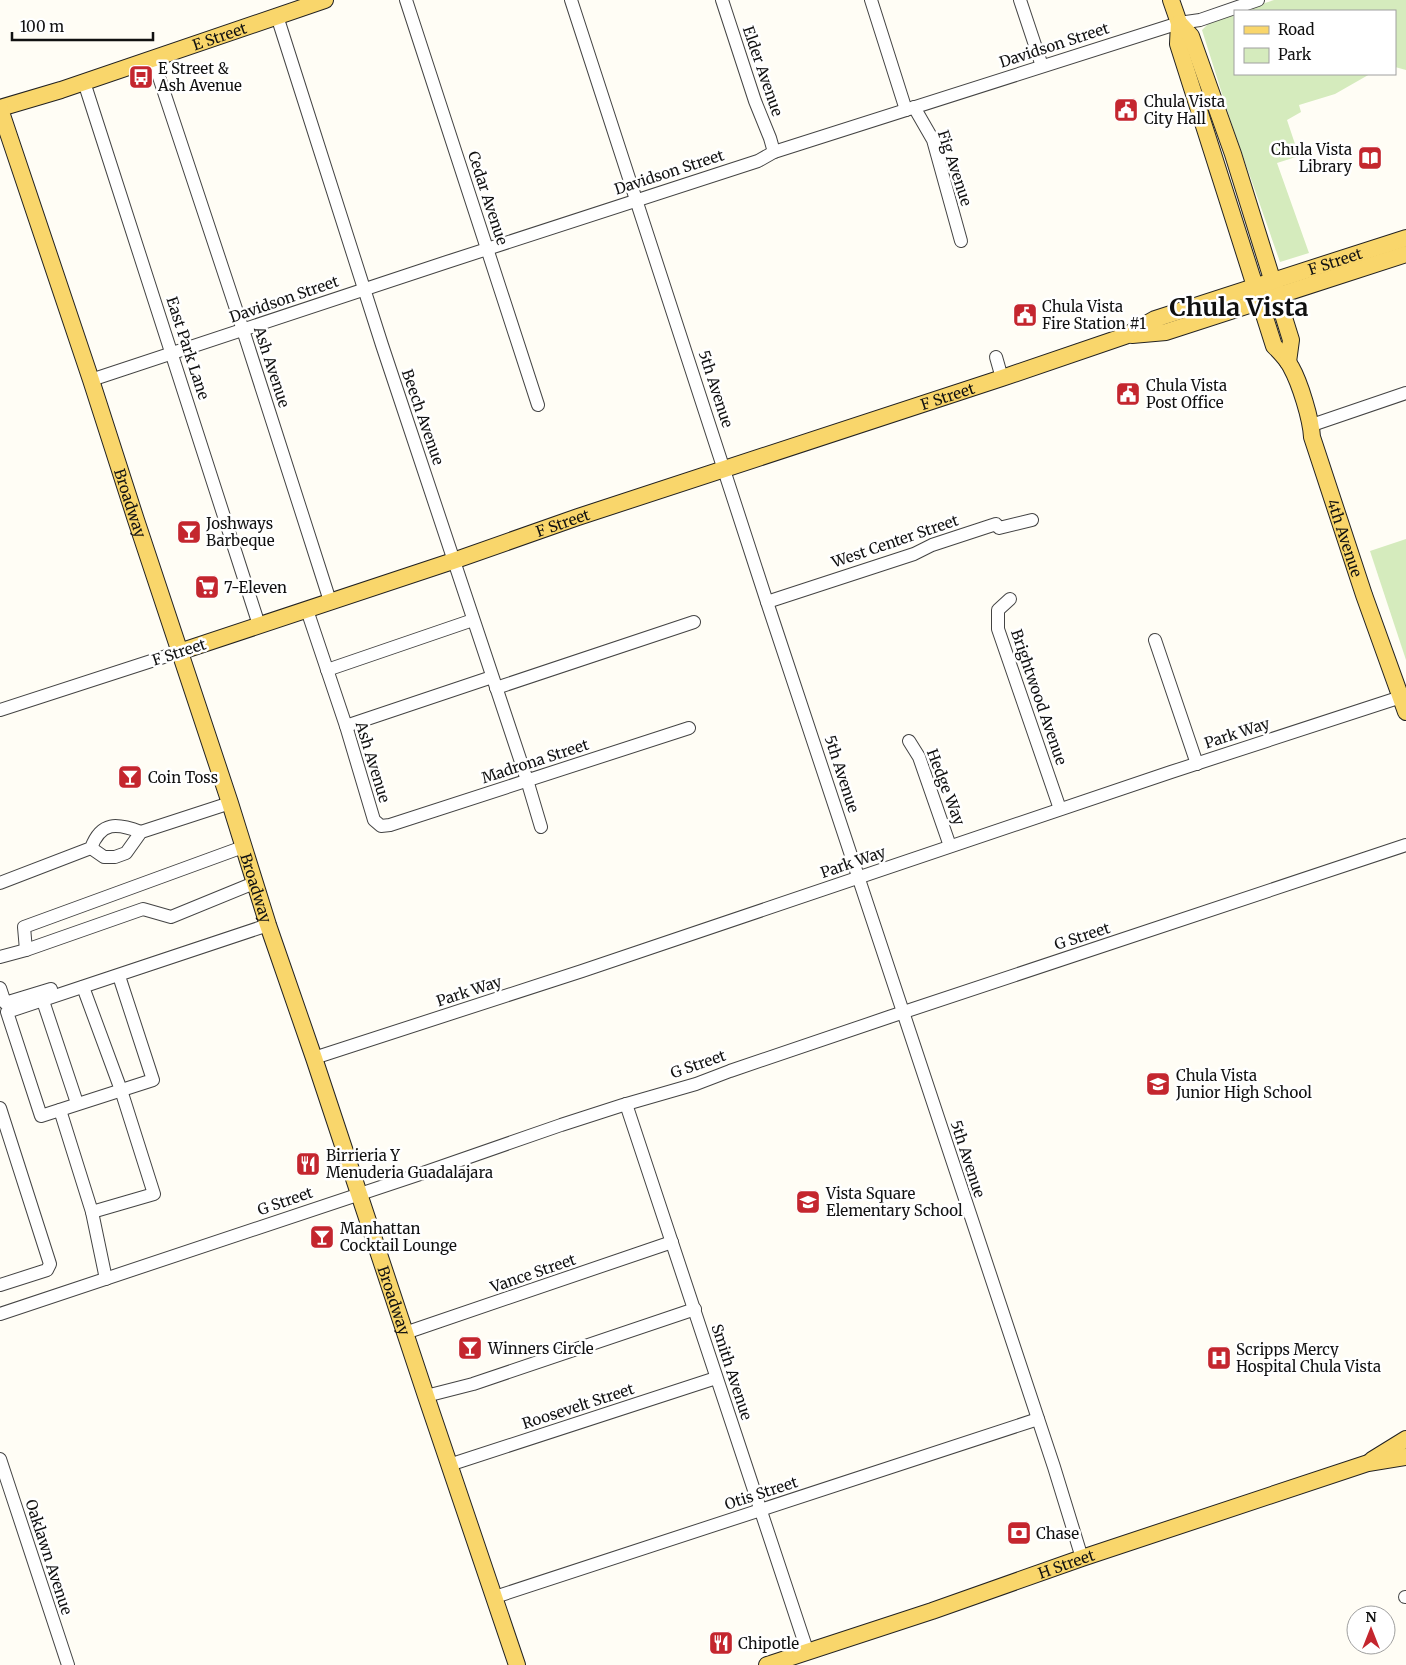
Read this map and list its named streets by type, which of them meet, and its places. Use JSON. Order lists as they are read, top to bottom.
{
  "streets": {
    "main road": [
      "E Street",
      "F Street",
      "Broadway",
      "4th Avenue",
      "H Street"
    ],
    "street": [
      "Davidson Street",
      "Elder Avenue",
      "Fig Avenue",
      "Cedar Avenue",
      "East Park Lane",
      "Ash Avenue",
      "5th Avenue",
      "Beech Avenue",
      "West Center Street",
      "Brightwood Avenue",
      "Park Way",
      "Madrona Street",
      "Hedge Way",
      "G Street",
      "Vance Street",
      "Smith Avenue",
      "Roosevelt Street",
      "Otis Street",
      "Oaklawn Avenue"
    ]
  },
  "crossings": [
    ["E Street", "East Park Lane"],
    ["E Street", "Ash Avenue"],
    ["E Street", "Beech Avenue"],
    ["E Street", "Broadway"],
    ["Davidson Street", "Elder Avenue"],
    ["Davidson Street", "Fig Avenue"],
    ["Davidson Street", "Cedar Avenue"],
    ["Davidson Street", "East Park Lane"],
    ["Davidson Street", "Ash Avenue"],
    ["Davidson Street", "5th Avenue"],
    ["Davidson Street", "Beech Avenue"],
    ["Davidson Street", "Broadway"],
    ["Davidson Street", "4th Avenue"],
    ["F Street", "East Park Lane"],
    ["F Street", "Ash Avenue"],
    ["F Street", "5th Avenue"],
    ["F Street", "Beech Avenue"],
    ["F Street", "Broadway"],
    ["F Street", "4th Avenue"],
    ["Ash Avenue", "Madrona Street"],
    ["5th Avenue", "West Center Street"],
    ["5th Avenue", "Park Way"],
    ["5th Avenue", "G Street"],
    ["5th Avenue", "Otis Street"],
    ["5th Avenue", "H Street"],
    ["Beech Avenue", "Madrona Street"],
    ["Broadway", "Park Way"],
    ["Broadway", "G Street"],
    ["Broadway", "Vance Street"],
    ["Broadway", "Roosevelt Street"],
    ["Broadway", "Otis Street"],
    ["4th Avenue", "Park Way"],
    ["Brightwood Avenue", "Park Way"],
    ["Park Way", "Hedge Way"],
    ["G Street", "Smith Avenue"],
    ["Vance Street", "Smith Avenue"],
    ["Smith Avenue", "Roosevelt Street"],
    ["Smith Avenue", "Otis Street"],
    ["Smith Avenue", "H Street"]
  ],
  "districts": ["Chula Vista"],
  "places": {
    "bus stop": ["E Street & Ash Avenue"],
    "public building": ["Chula Vista City Hall", "Chula Vista Fire Station #1", "Chula Vista Post Office"],
    "library": ["Chula Vista Library"],
    "bar": [
      "Joshways Barbeque",
      "Coin Toss",
      "Manhattan Cocktail Lounge",
      "Winners Circle"
    ],
    "supermarket": ["7-Eleven"],
    "school or university": ["Chula Vista Junior High School", "Vista Square Elementary School"],
    "restaurant": ["Birrieria Y Menuderia Guadalajara", "Chipotle"],
    "hospital": ["Scripps Mercy Hospital Chula Vista"],
    "bank": ["Chase"]
  },
  "legend": ["Road", "Park"],
  "scale_bar": "100 m",
  "north": "top"
}
